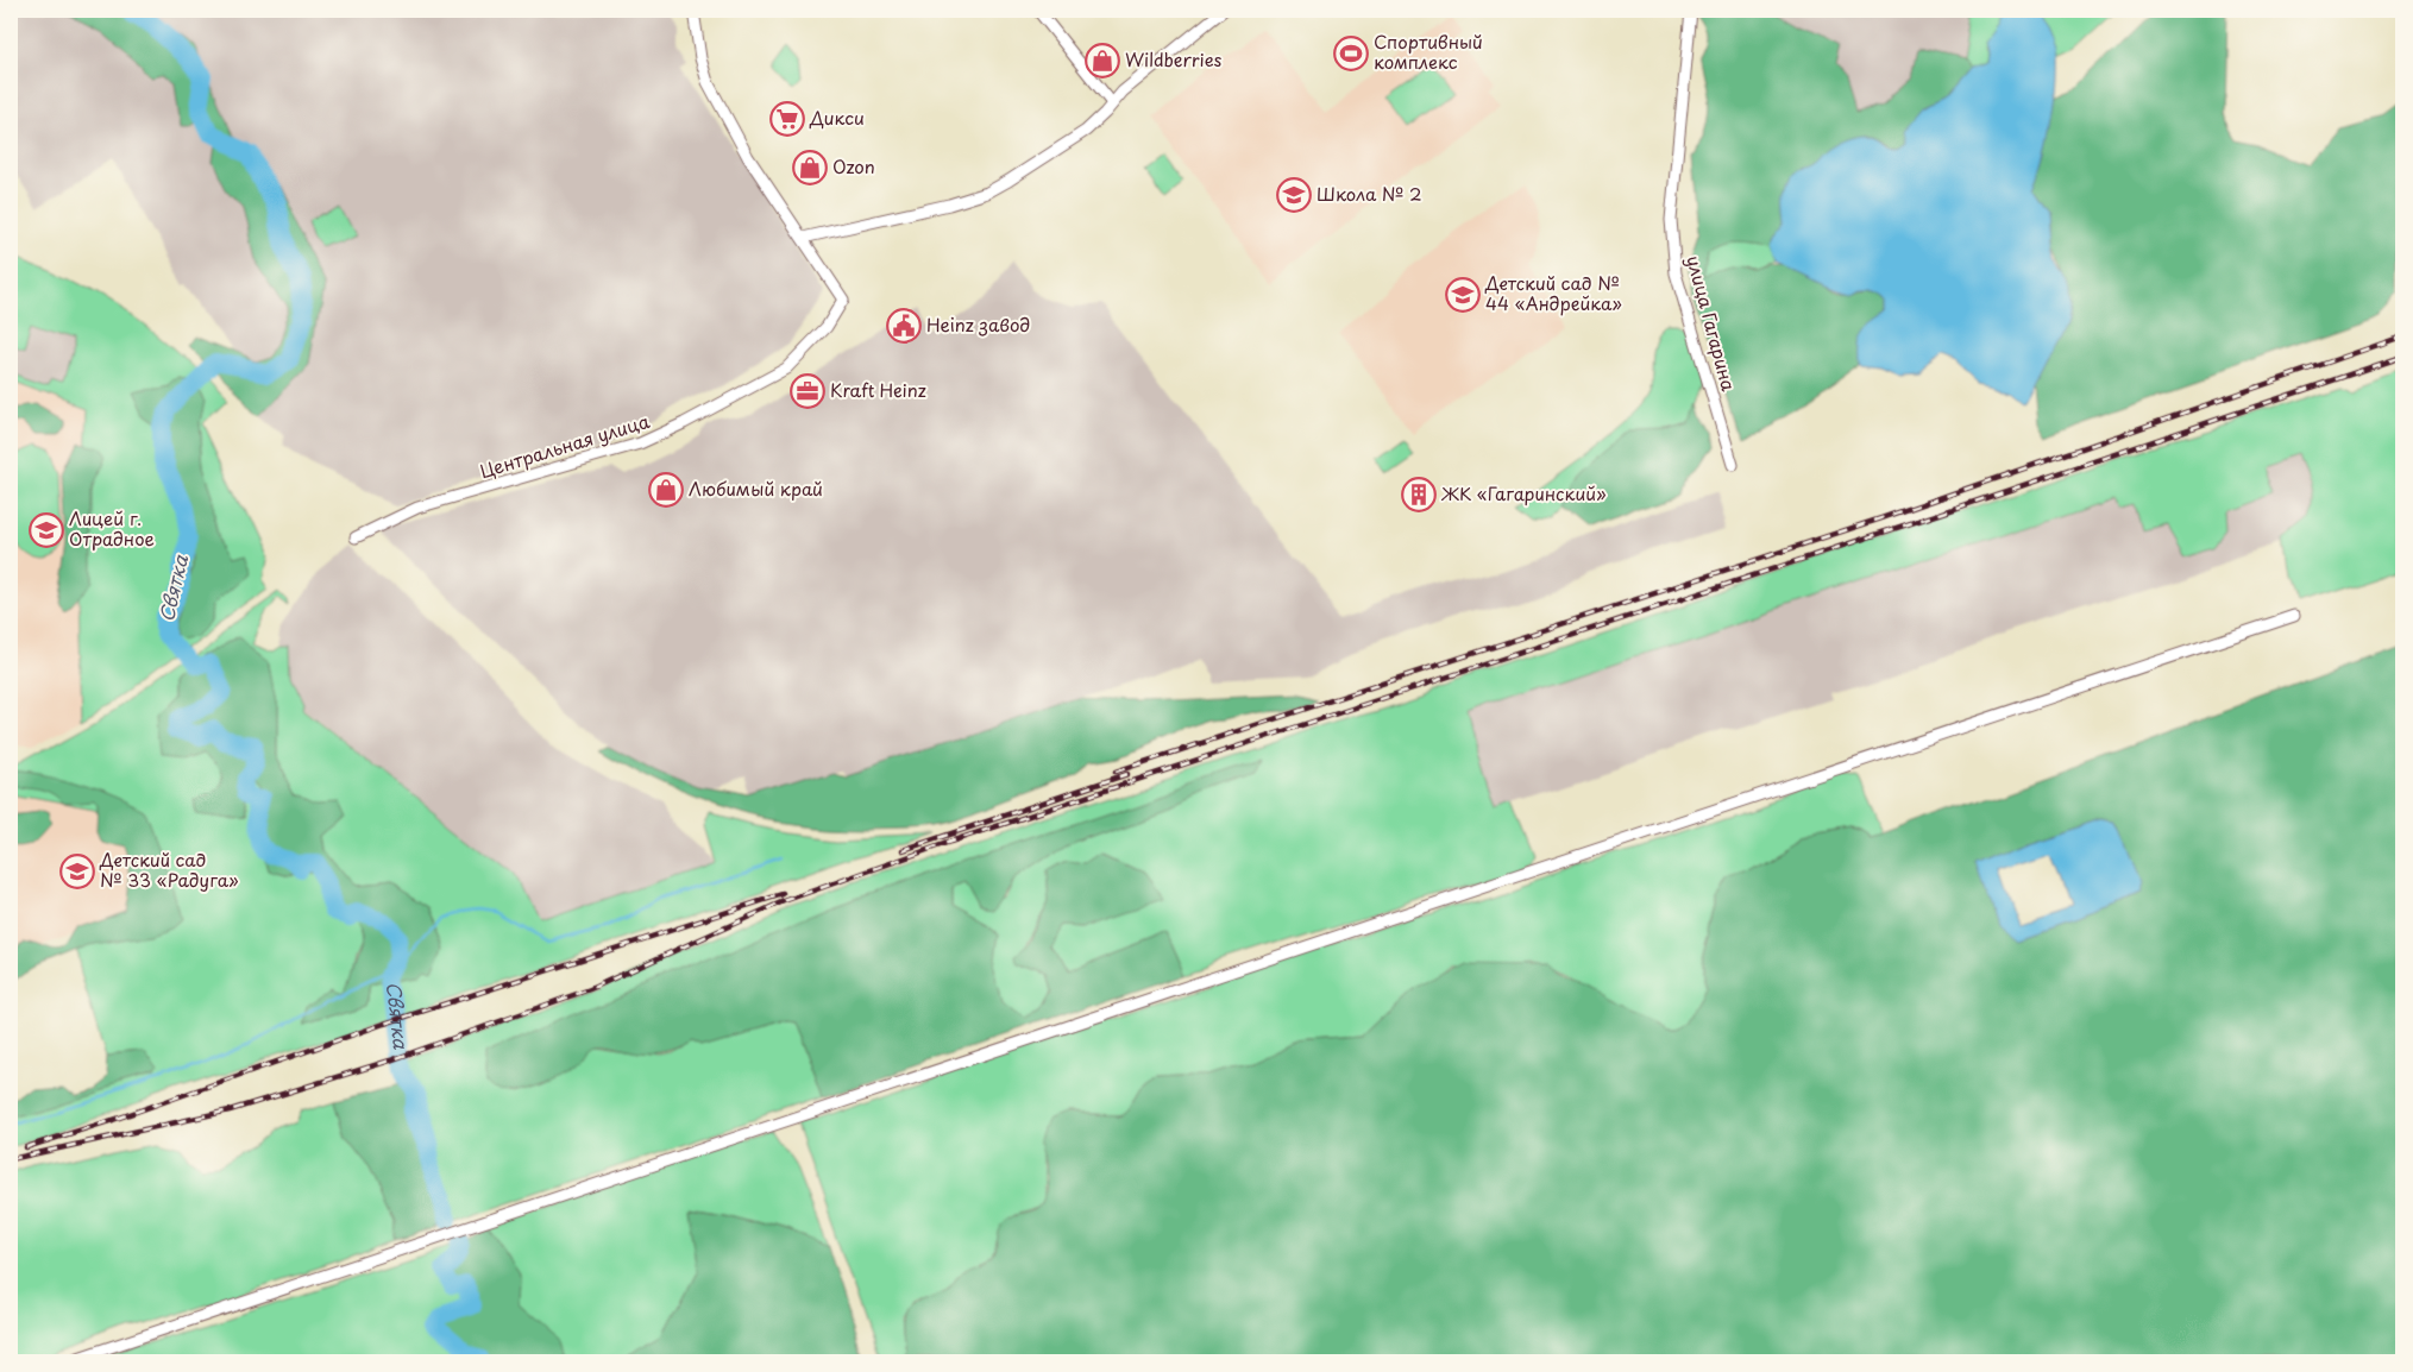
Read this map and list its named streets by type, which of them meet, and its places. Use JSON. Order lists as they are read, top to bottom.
{
  "streets": {
    "street": ["улица Гагарина", "Центральная улица"]
  },
  "water": ["Святка"],
  "places": {
    "sports": ["Спортивный комплекс"],
    "shop": ["Wildberries", "Ozon", "Любимый край"],
    "supermarket": ["Дикси"],
    "school or university": [
      "Школа № 2",
      "Детский сад № 44 «Андрейка»",
      "Лицей г. Отрадное",
      "Детский сад № 33 «Радуга»"
    ],
    "public building": ["Heinz завод"],
    "office": ["Kraft Heinz"],
    "building": ["ЖК «Гагаринский»"]
  }
}
